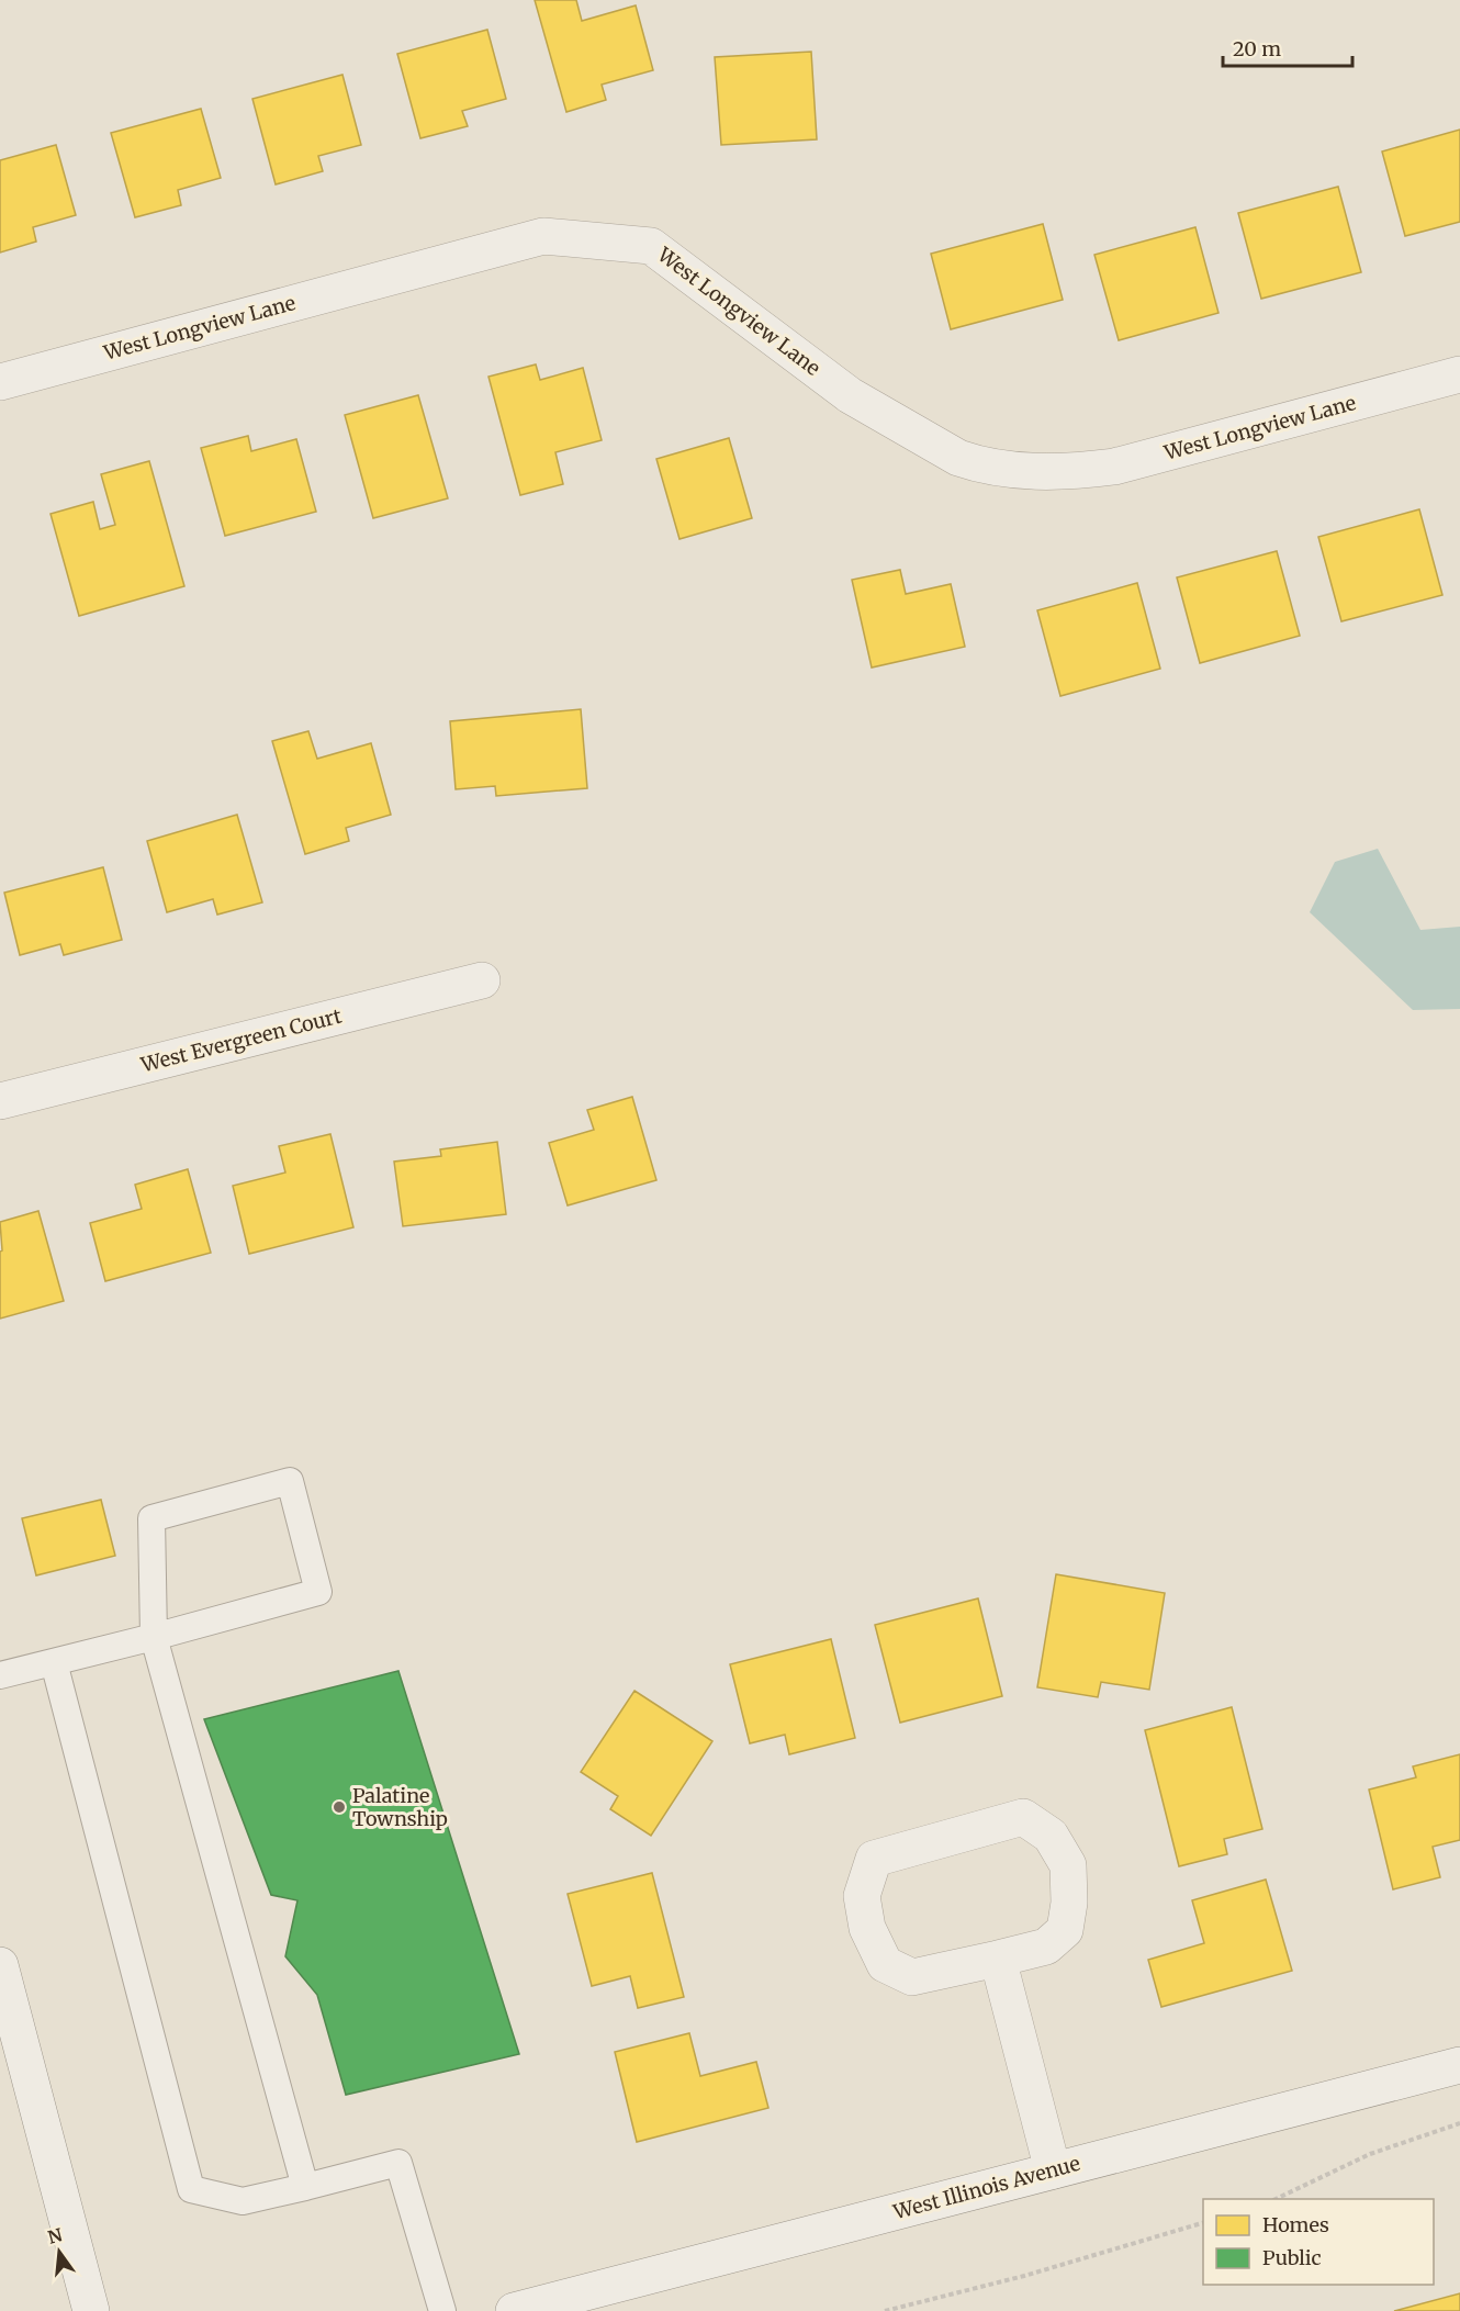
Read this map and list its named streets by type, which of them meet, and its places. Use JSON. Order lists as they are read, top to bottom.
{
  "streets": {
    "street": ["West Longview Lane", "West Evergreen Court", "West Illinois Avenue"]
  },
  "places": ["Palatine Township"],
  "legend": ["Homes", "Public"],
  "scale_bar": "20 m",
  "north": "top"
}
